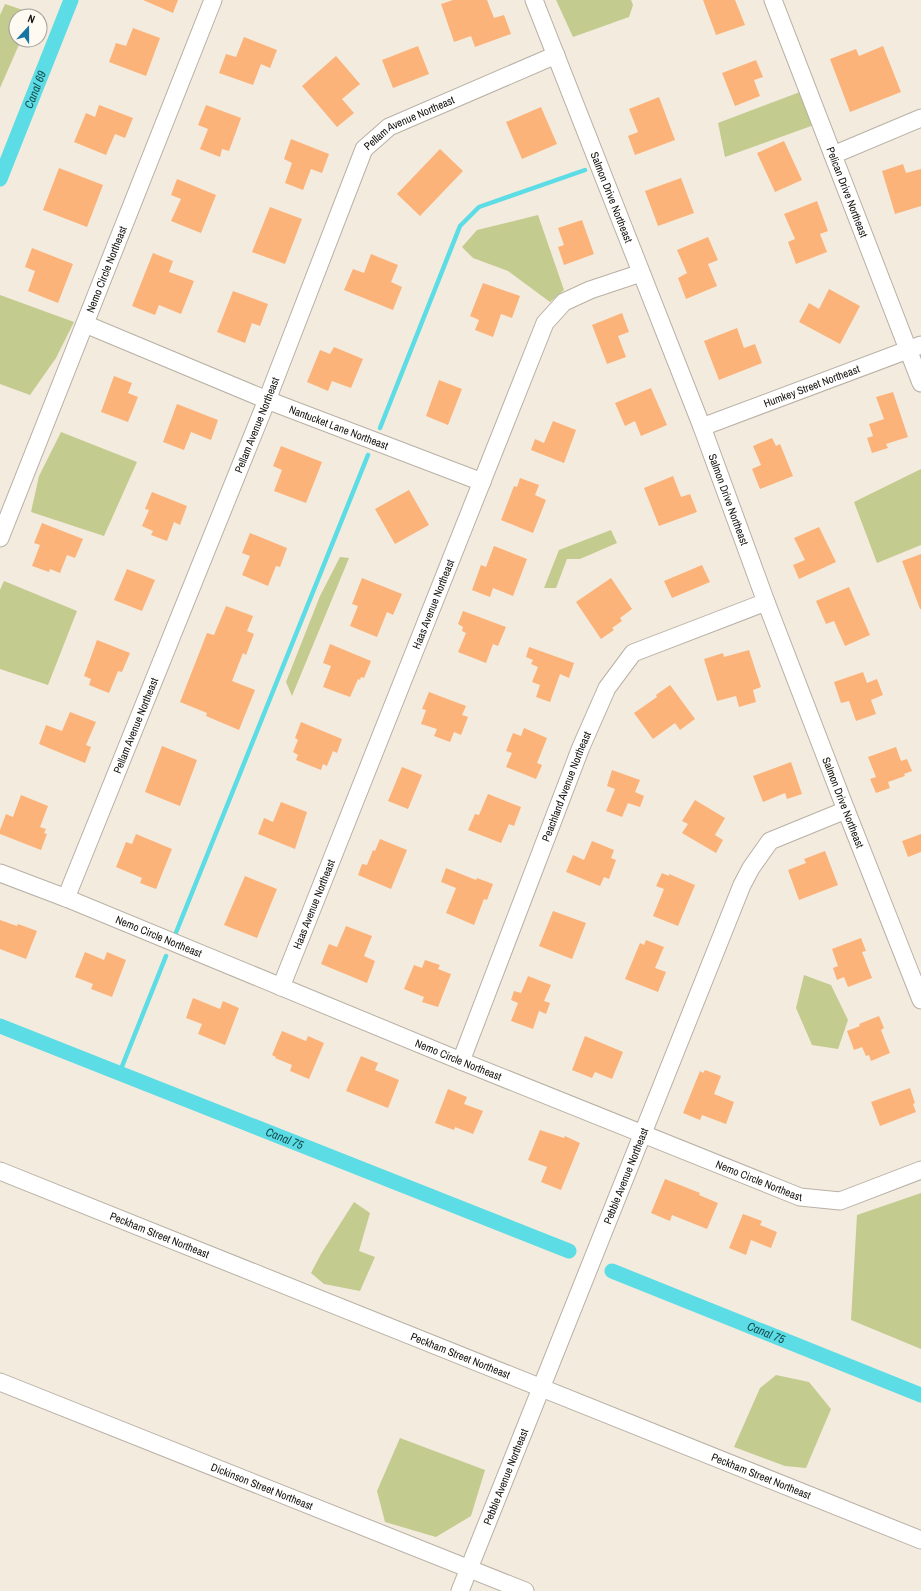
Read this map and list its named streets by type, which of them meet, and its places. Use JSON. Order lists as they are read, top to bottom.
{
  "streets": {
    "street": [
      "Pellam Avenue Northeast",
      "Pelican Drive Northeast",
      "Salmon Drive Northeast",
      "Nemo Circle Northeast",
      "Humkey Street Northeast",
      "Nantucket Lane Northeast",
      "Haas Avenue Northeast",
      "Peachland Avenue Northeast",
      "Pebble Avenue Northeast",
      "Peckham Street Northeast",
      "Dickinson Street Northeast"
    ]
  },
  "crossings": [
    ["Pellam Avenue Northeast", "Salmon Drive Northeast"],
    ["Pellam Avenue Northeast", "Nemo Circle Northeast"],
    ["Pellam Avenue Northeast", "Nantucket Lane Northeast"],
    ["Pelican Drive Northeast", "Humkey Street Northeast"],
    ["Salmon Drive Northeast", "Humkey Street Northeast"],
    ["Salmon Drive Northeast", "Haas Avenue Northeast"],
    ["Salmon Drive Northeast", "Peachland Avenue Northeast"],
    ["Salmon Drive Northeast", "Pebble Avenue Northeast"],
    ["Nemo Circle Northeast", "Nantucket Lane Northeast"],
    ["Nemo Circle Northeast", "Haas Avenue Northeast"],
    ["Nemo Circle Northeast", "Peachland Avenue Northeast"],
    ["Nemo Circle Northeast", "Pebble Avenue Northeast"],
    ["Nantucket Lane Northeast", "Haas Avenue Northeast"],
    ["Pebble Avenue Northeast", "Peckham Street Northeast"],
    ["Pebble Avenue Northeast", "Dickinson Street Northeast"]
  ],
  "water": ["Canal 69", "Canal 75"],
  "north": "top"
}
